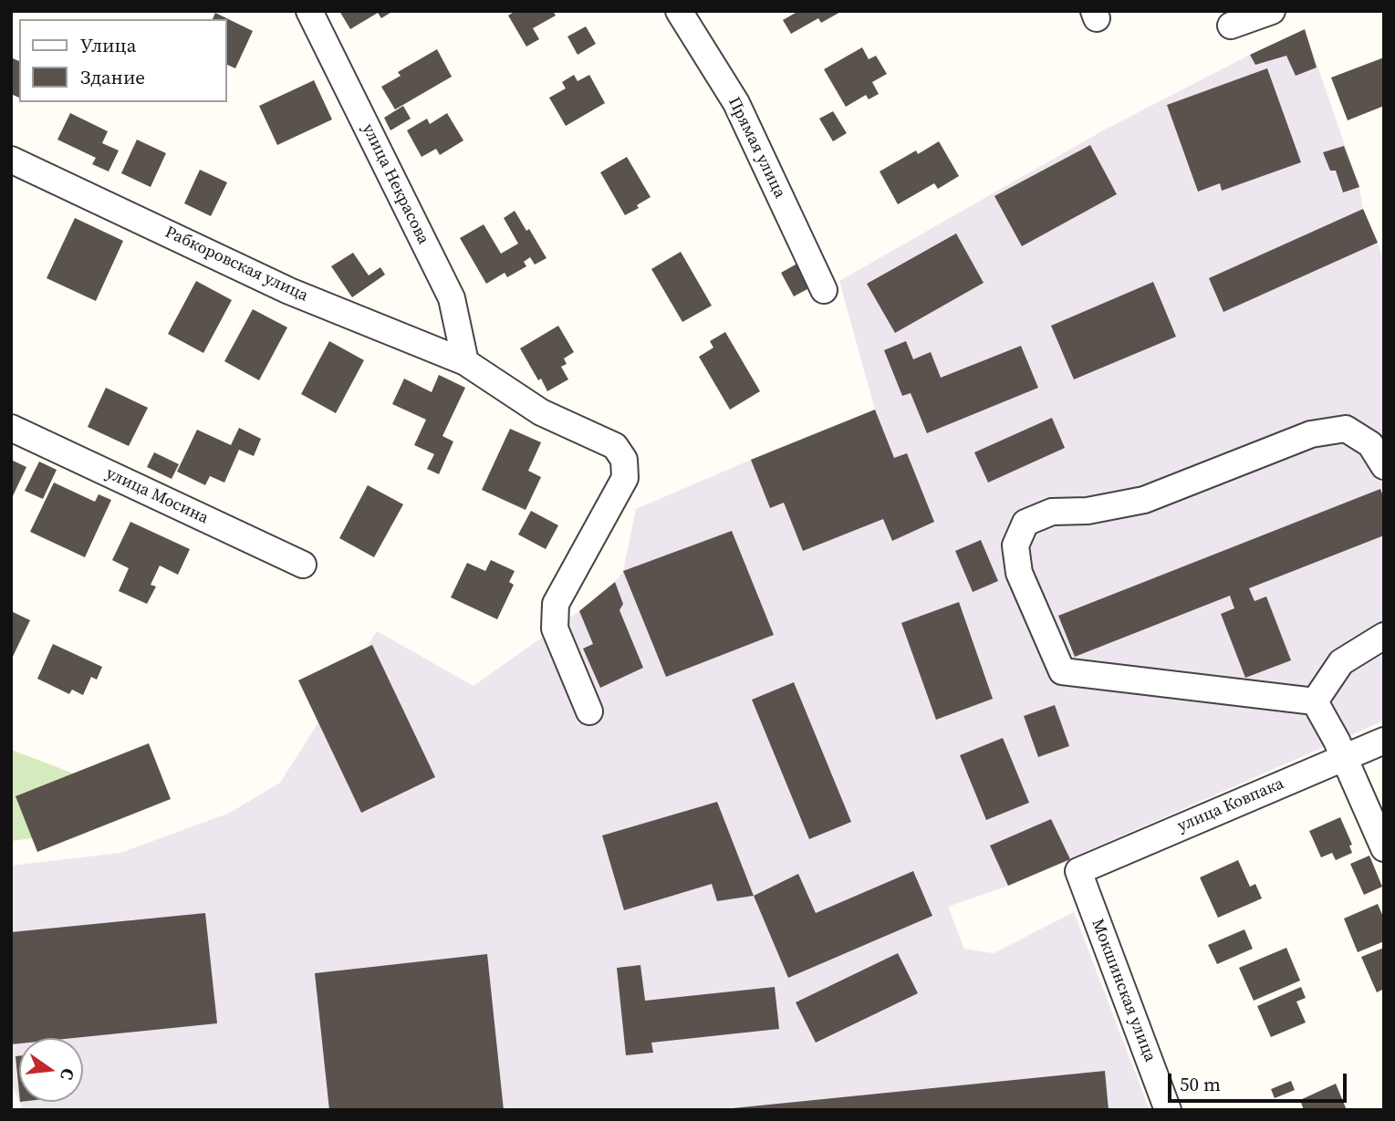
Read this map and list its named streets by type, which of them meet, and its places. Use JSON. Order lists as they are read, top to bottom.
{
  "streets": {
    "street": [
      "Прямая улица",
      "улица Некрасова",
      "Рабкоровская улица",
      "улица Мосина",
      "улица Ковпака",
      "Мокшинская улица"
    ]
  },
  "crossings": [
    ["улица Некрасова", "Рабкоровская улица"],
    ["улица Ковпака", "Мокшинская улица"]
  ],
  "legend": ["Улица", "Здание"],
  "scale_bar": "50 m",
  "north": "right"
}
